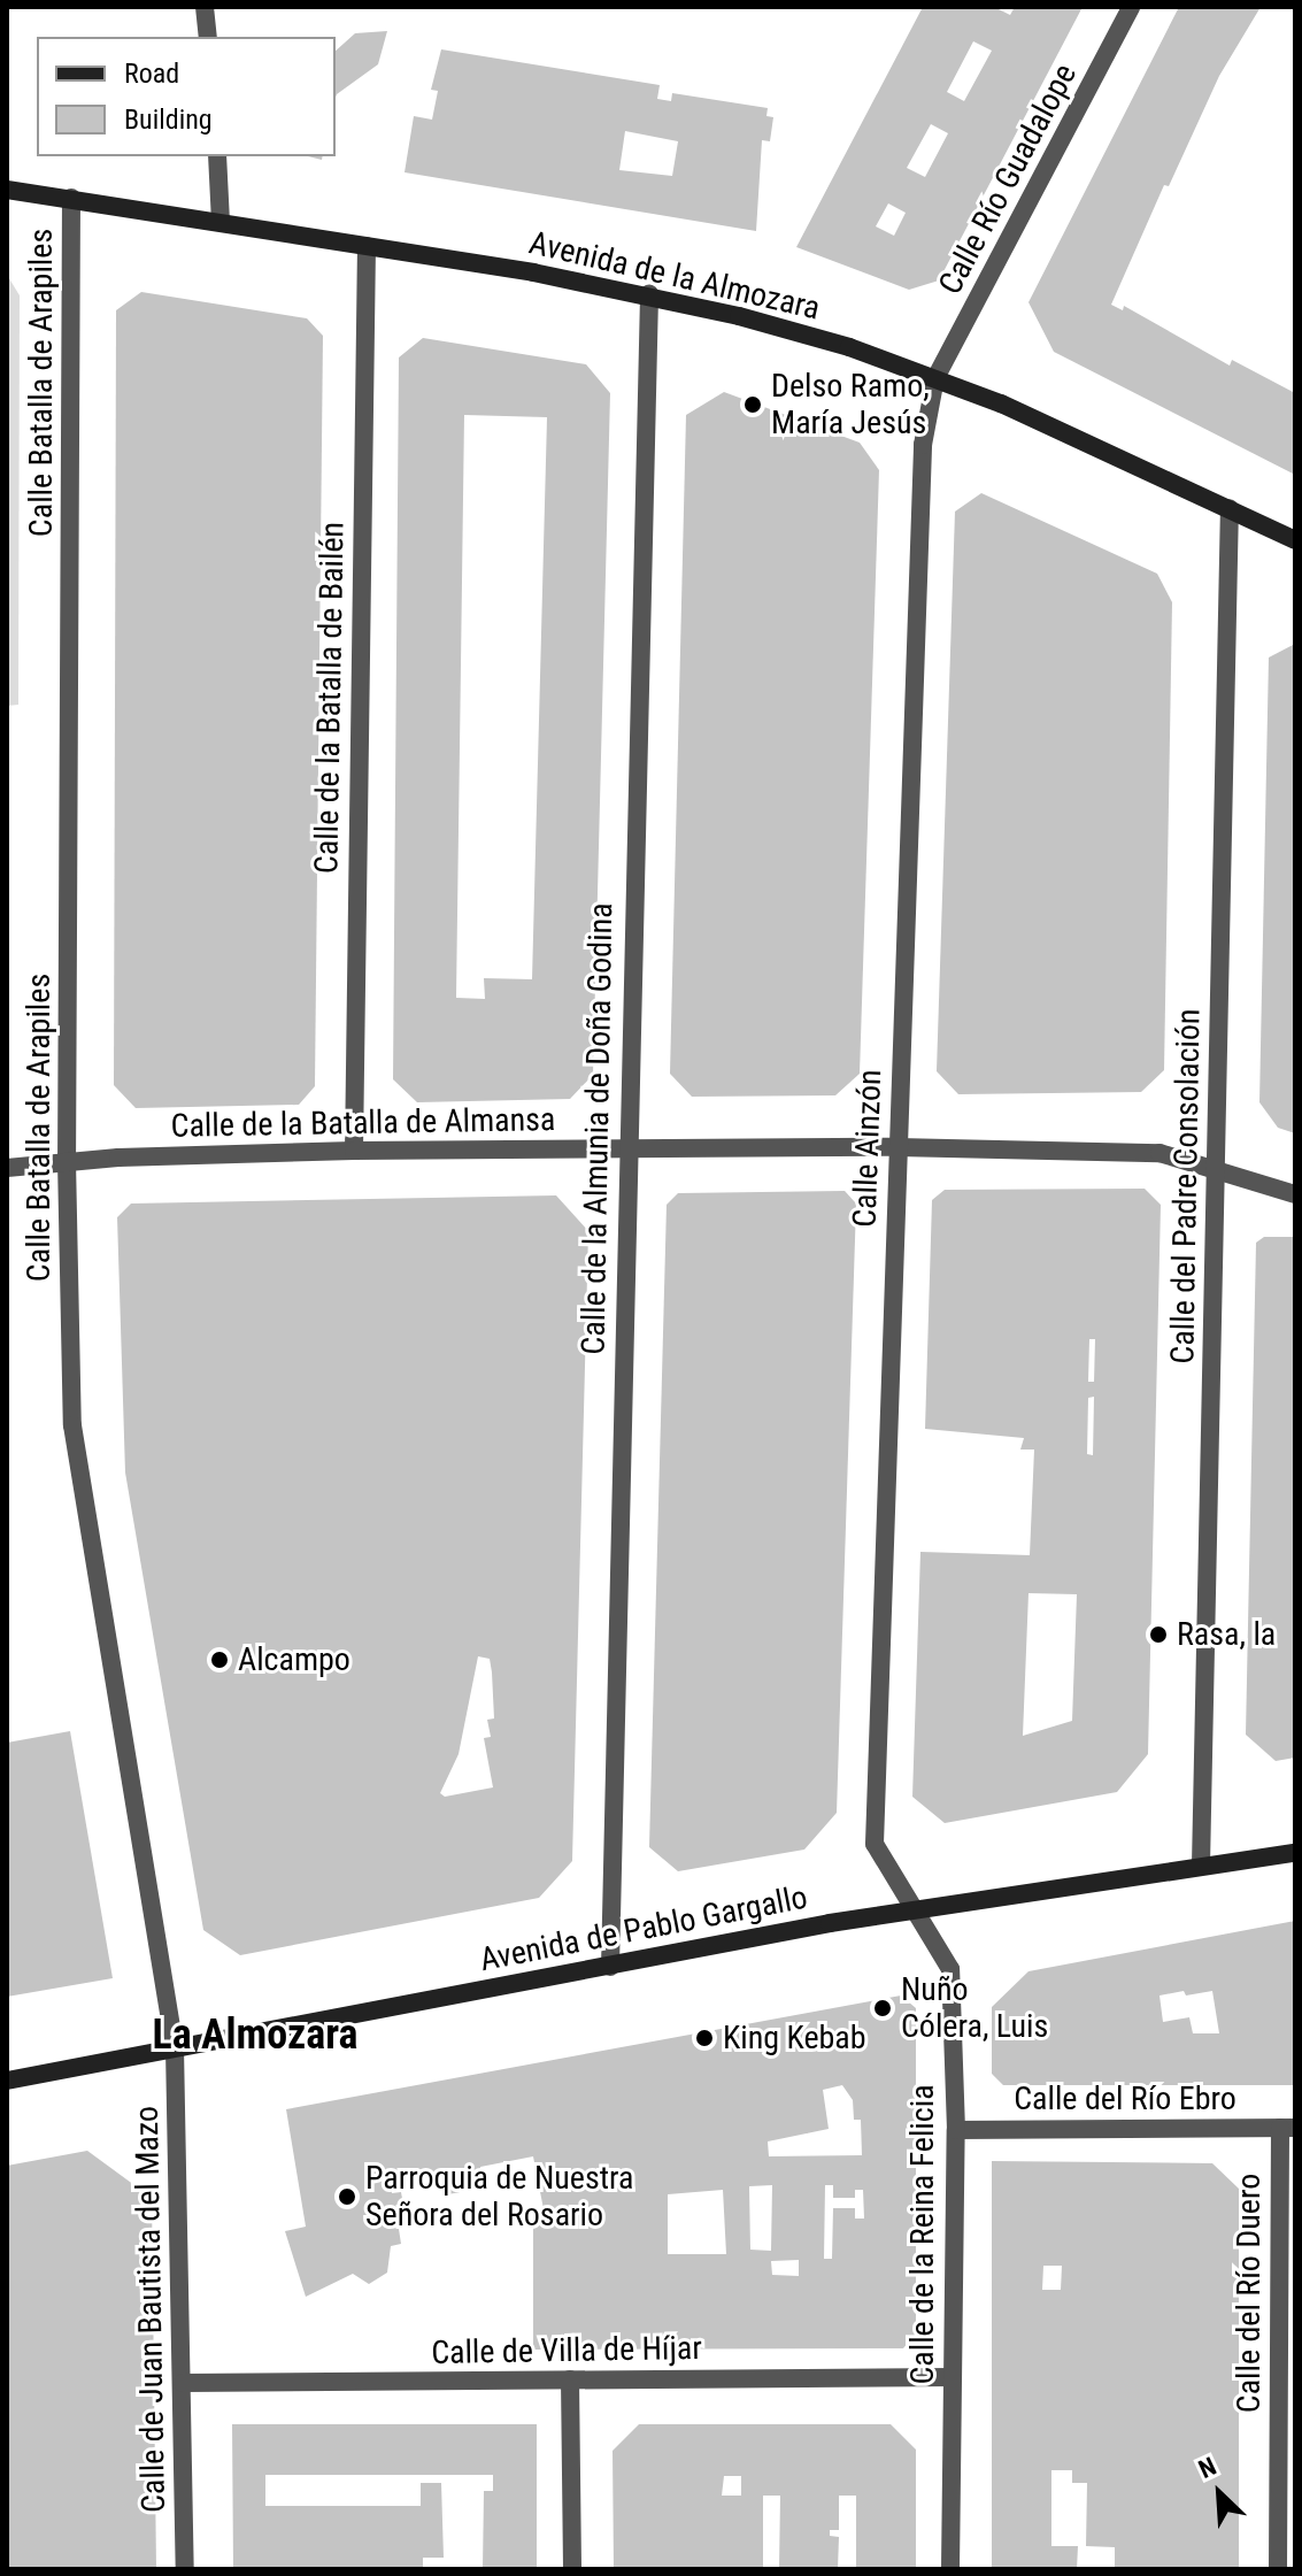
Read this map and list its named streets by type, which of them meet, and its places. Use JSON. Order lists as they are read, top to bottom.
{
  "streets": {
    "street": [
      "Calle Río Guadalope",
      "Avenida de la Almozara",
      "Calle Batalla de Arapiles",
      "Calle de la Batalla de Bailén",
      "Calle de la Batalla de Almansa",
      "Calle de la Almunia de Doña Godina",
      "Calle Ainzón",
      "Calle del Padre Consolación",
      "Avenida de Pablo Gargallo",
      "Calle del Río Ebro",
      "Calle de la Reina Felicia",
      "Calle del Río Duero",
      "Calle de Juan Bautista del Mazo",
      "Calle de Villa de Híjar"
    ]
  },
  "crossings": [
    ["Calle Río Guadalope", "Avenida de la Almozara"],
    ["Calle Río Guadalope", "Calle Ainzón"],
    ["Avenida de la Almozara", "Calle Batalla de Arapiles"],
    ["Avenida de la Almozara", "Calle de la Batalla de Bailén"],
    ["Avenida de la Almozara", "Calle de la Almunia de Doña Godina"],
    ["Avenida de la Almozara", "Calle Ainzón"],
    ["Avenida de la Almozara", "Calle del Padre Consolación"],
    ["Calle Batalla de Arapiles", "Calle de la Batalla de Almansa"],
    ["Calle Batalla de Arapiles", "Avenida de Pablo Gargallo"],
    ["Calle Batalla de Arapiles", "Calle de Juan Bautista del Mazo"],
    ["Calle de la Batalla de Bailén", "Calle de la Batalla de Almansa"],
    ["Calle de la Batalla de Almansa", "Calle de la Almunia de Doña Godina"],
    ["Calle de la Batalla de Almansa", "Calle Ainzón"],
    ["Calle de la Batalla de Almansa", "Calle del Padre Consolación"],
    ["Calle de la Almunia de Doña Godina", "Avenida de Pablo Gargallo"],
    ["Calle Ainzón", "Avenida de Pablo Gargallo"],
    ["Calle Ainzón", "Calle de la Reina Felicia"],
    ["Calle del Padre Consolación", "Avenida de Pablo Gargallo"],
    ["Avenida de Pablo Gargallo", "Calle de la Reina Felicia"],
    ["Avenida de Pablo Gargallo", "Calle de Juan Bautista del Mazo"],
    ["Calle del Río Ebro", "Calle de la Reina Felicia"],
    ["Calle del Río Ebro", "Calle del Río Duero"],
    ["Calle de la Reina Felicia", "Calle de Villa de Híjar"],
    ["Calle de Juan Bautista del Mazo", "Calle de Villa de Híjar"]
  ],
  "districts": ["La Almozara"],
  "places": [
    "Delso Ramo, María Jesús",
    "Rasa, la",
    "Alcampo",
    "Nuño Cólera, Luis",
    "King Kebab",
    "Parroquia de Nuestra Señora del Rosario"
  ],
  "legend": ["Road", "Building"],
  "north": "top left"
}
